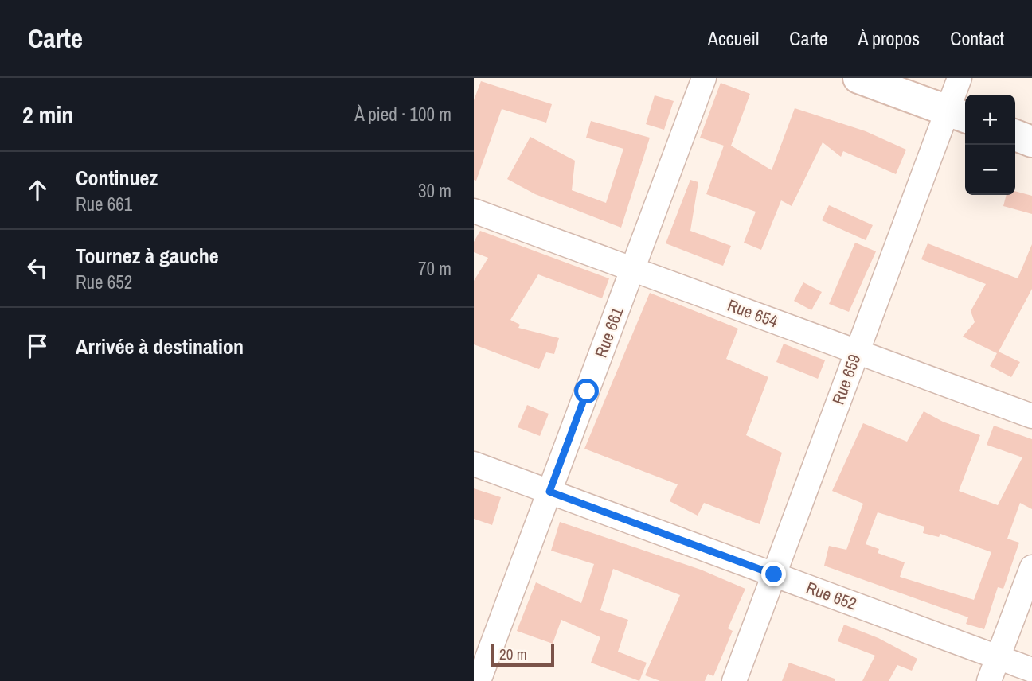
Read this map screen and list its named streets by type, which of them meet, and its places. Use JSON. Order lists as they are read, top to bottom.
{
  "streets": {
    "street": [
      "Rue 654",
      "Rue 661",
      "Rue 659",
      "Rue 652"
    ]
  },
  "crossings": [
    ["Rue 654", "Rue 661"],
    ["Rue 654", "Rue 659"],
    ["Rue 661", "Rue 652"],
    ["Rue 659", "Rue 652"]
  ],
  "scale_bar": "20 m",
  "page": {
    "header": "Carte",
    "nav": [
      "Accueil",
      "Carte",
      "À propos",
      "Contact"
    ],
    "heading": ["2 min", "À pied · 100 m"],
    "map_buttons": ["+", "−"],
    "list": [
      ["Continuez", "Rue 661", "30 m"],
      ["Tournez à gauche", "Rue 652", "70 m"],
      "Arrivée à destination"
    ],
    "scale": "20 m"
  }
}
